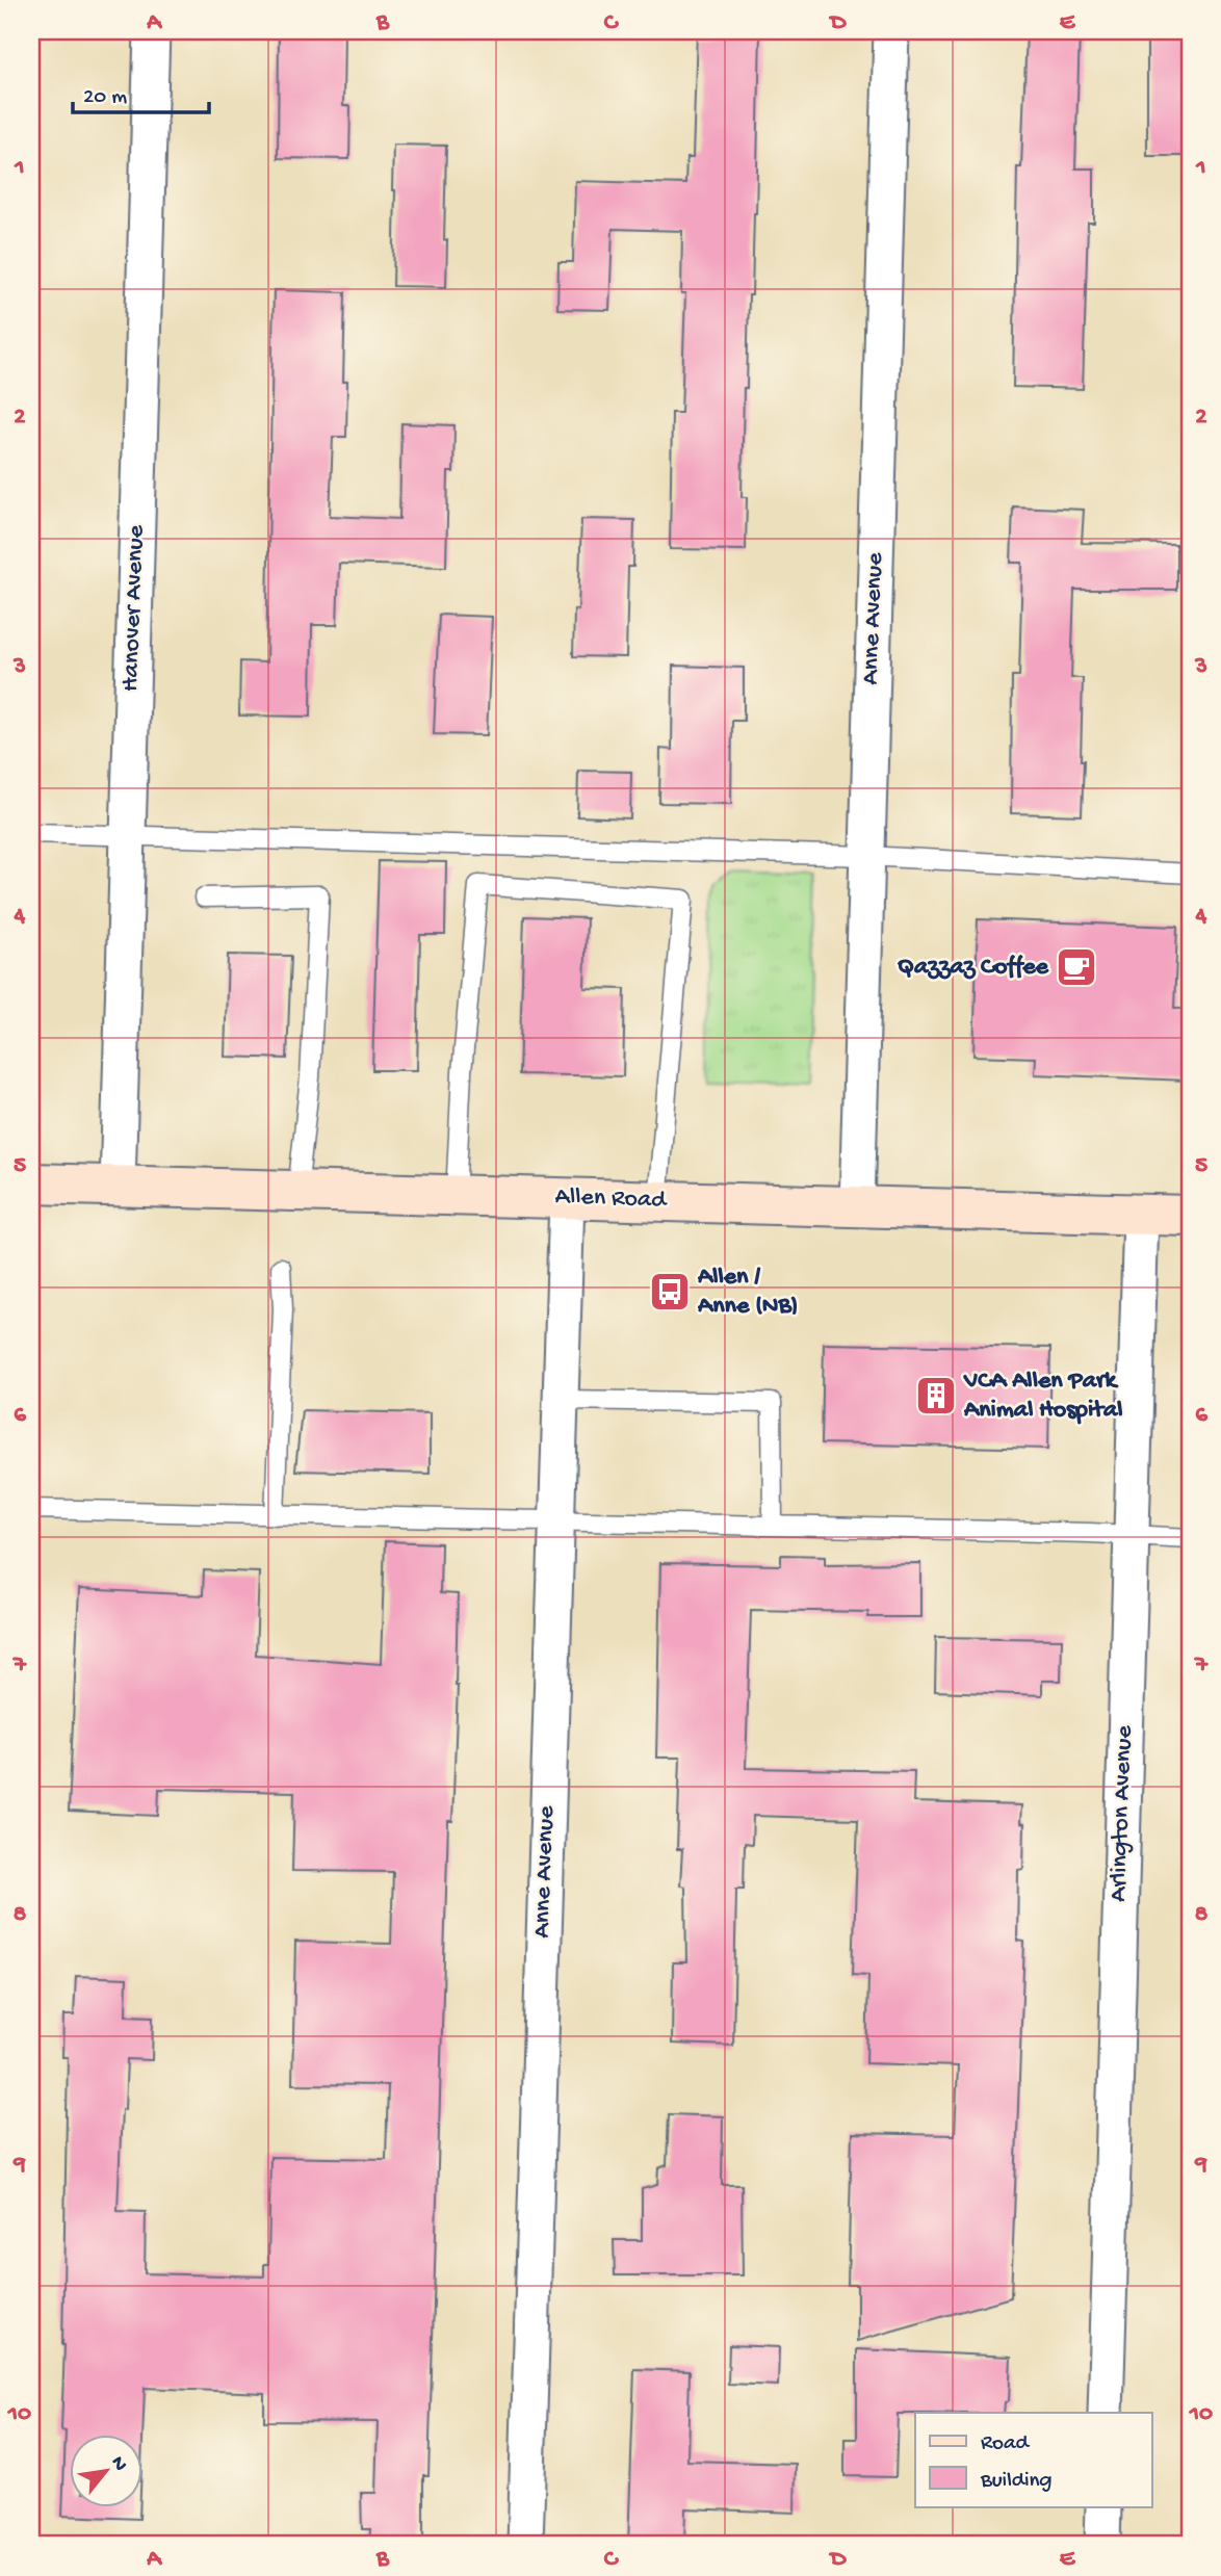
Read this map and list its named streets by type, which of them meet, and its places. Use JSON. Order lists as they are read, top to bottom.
{
  "streets": {
    "main road": ["Allen Road"],
    "street": ["Hanover Avenue", "Anne Avenue", "Arlington Avenue"]
  },
  "crossings": [
    ["Hanover Avenue", "Allen Road"],
    ["Anne Avenue", "Allen Road"],
    ["Allen Road", "Arlington Avenue"]
  ],
  "places": {
    "cafe": ["Qazzaz Coffee"],
    "bus stop": ["Allen / Anne (NB)"],
    "building": ["VCA Allen Park Animal Hospital"]
  },
  "legend": ["Road", "Building"],
  "scale_bar": "20 m",
  "north": "top right",
  "grid": {
    "columns": [
      "A",
      "B",
      "C",
      "D",
      "E"
    ],
    "rows": [
      "1",
      "2",
      "3",
      "4",
      "5",
      "6",
      "7",
      "8",
      "9",
      "10"
    ]
  }
}
